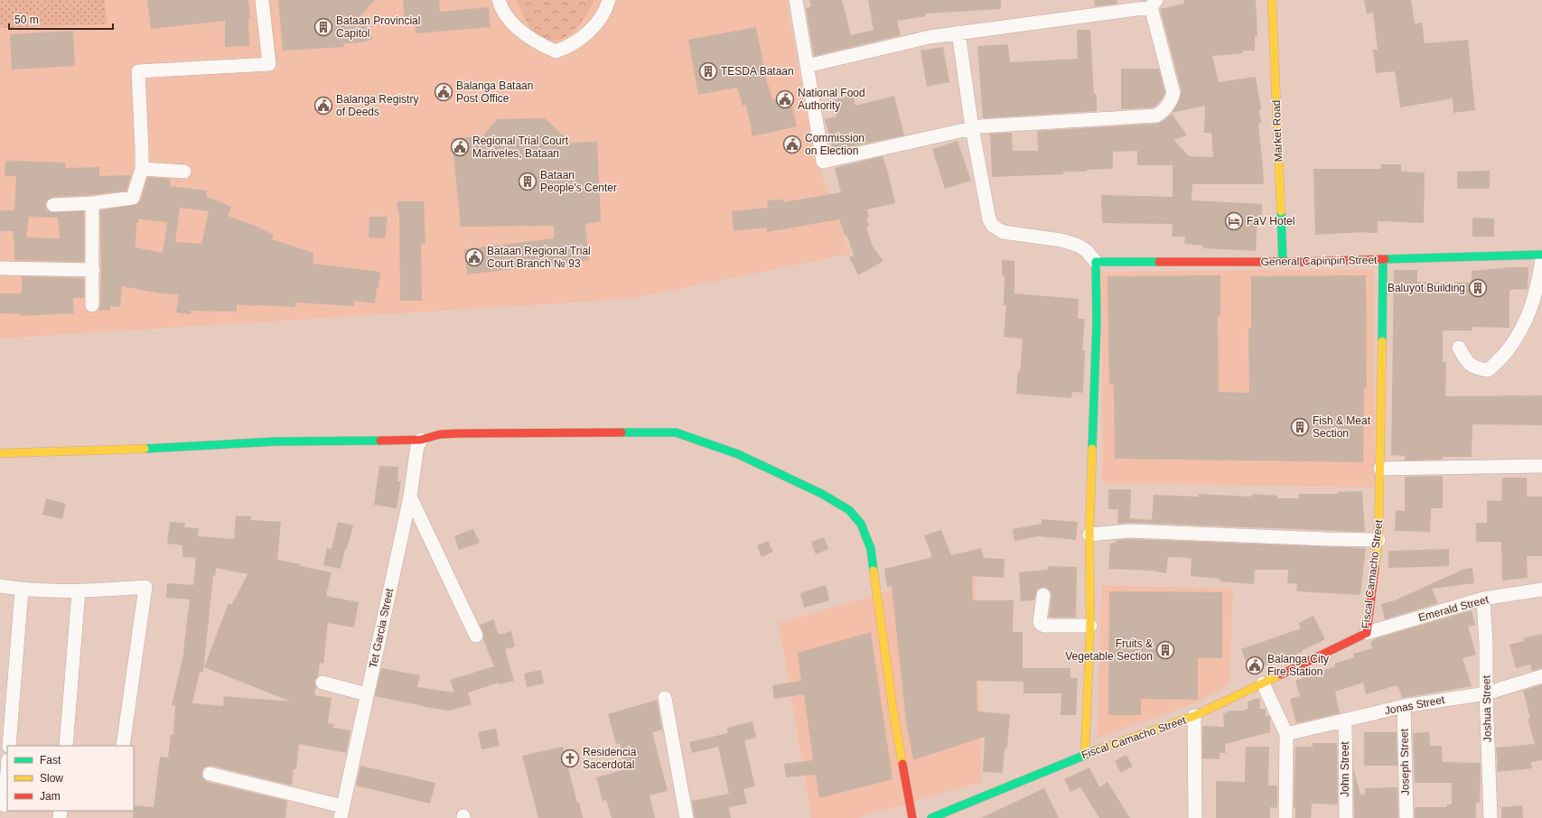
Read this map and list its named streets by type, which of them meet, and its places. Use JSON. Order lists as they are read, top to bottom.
{
  "streets": {
    "street": [
      "Market Road",
      "General Capinpin Street",
      "Fiscal Camacho Street",
      "Emerald Street",
      "Tet Garcia Street",
      "Jonas Street",
      "Joshua Street",
      "Joseph Street",
      "John Street"
    ]
  },
  "crossings": [
    ["Market Road", "General Capinpin Street"],
    ["General Capinpin Street", "Fiscal Camacho Street"],
    ["Fiscal Camacho Street", "Emerald Street"],
    ["Emerald Street", "Joshua Street"],
    ["Jonas Street", "Joshua Street"],
    ["Jonas Street", "Joseph Street"],
    ["Jonas Street", "John Street"]
  ],
  "places": {
    "building": [
      "Bataan Provincial Capitol",
      "TESDA Bataan",
      "Bataan People's Center",
      "Baluyot Building",
      "Fish & Meat Section",
      "Fruits & Vegetable Section"
    ],
    "public building": [
      "Balanga Bataan Post Office",
      "National Food Authority",
      "Balanga Registry of Deeds",
      "Commission on Election",
      "Regional Trial Court Mariveles, Bataan",
      "Bataan Regional Trial Court Branch № 93",
      "Balanga City Fire Station"
    ],
    "hotel": ["FaV Hotel"],
    "church": ["Residencia Sacerdotal"]
  },
  "legend": ["Fast", "Slow", "Jam"],
  "scale_bar": "50 m"
}
